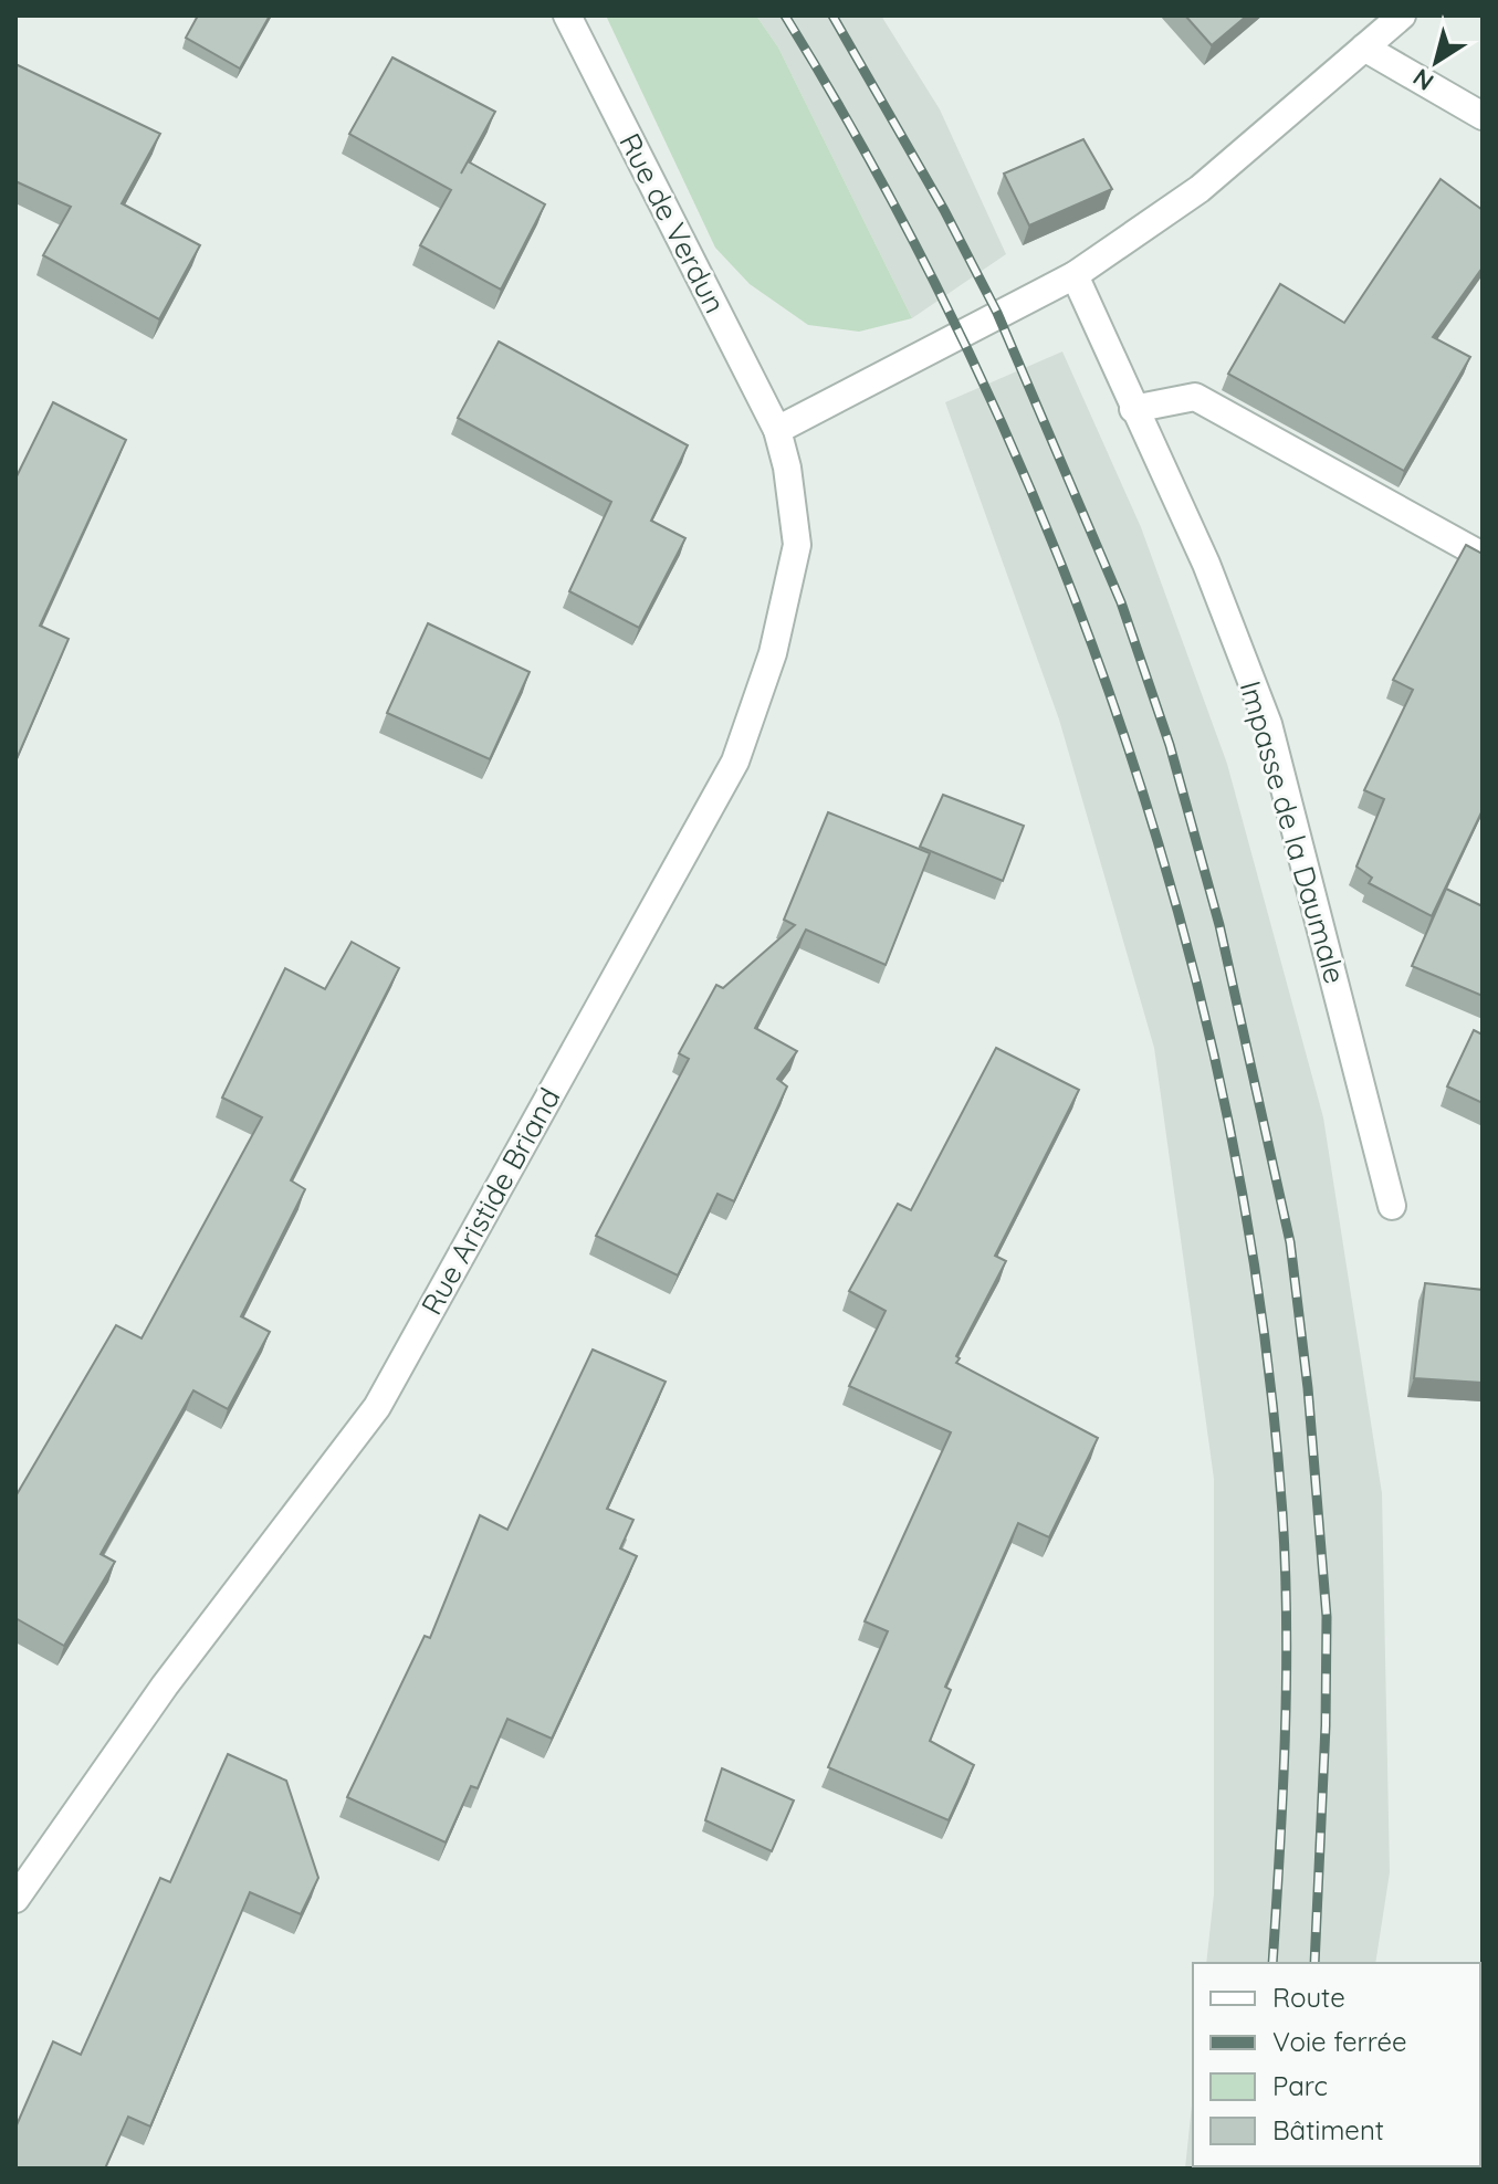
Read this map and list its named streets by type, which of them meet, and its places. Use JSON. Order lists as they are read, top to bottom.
{
  "streets": {
    "street": ["Rue de Verdun", "Impasse de la Daumale", "Rue Aristide Briand"]
  },
  "crossings": [
    ["Rue de Verdun", "Rue Aristide Briand"]
  ],
  "legend": [
    "Route",
    "Voie ferrée",
    "Parc",
    "Bâtiment"
  ],
  "north": "bottom left"
}
